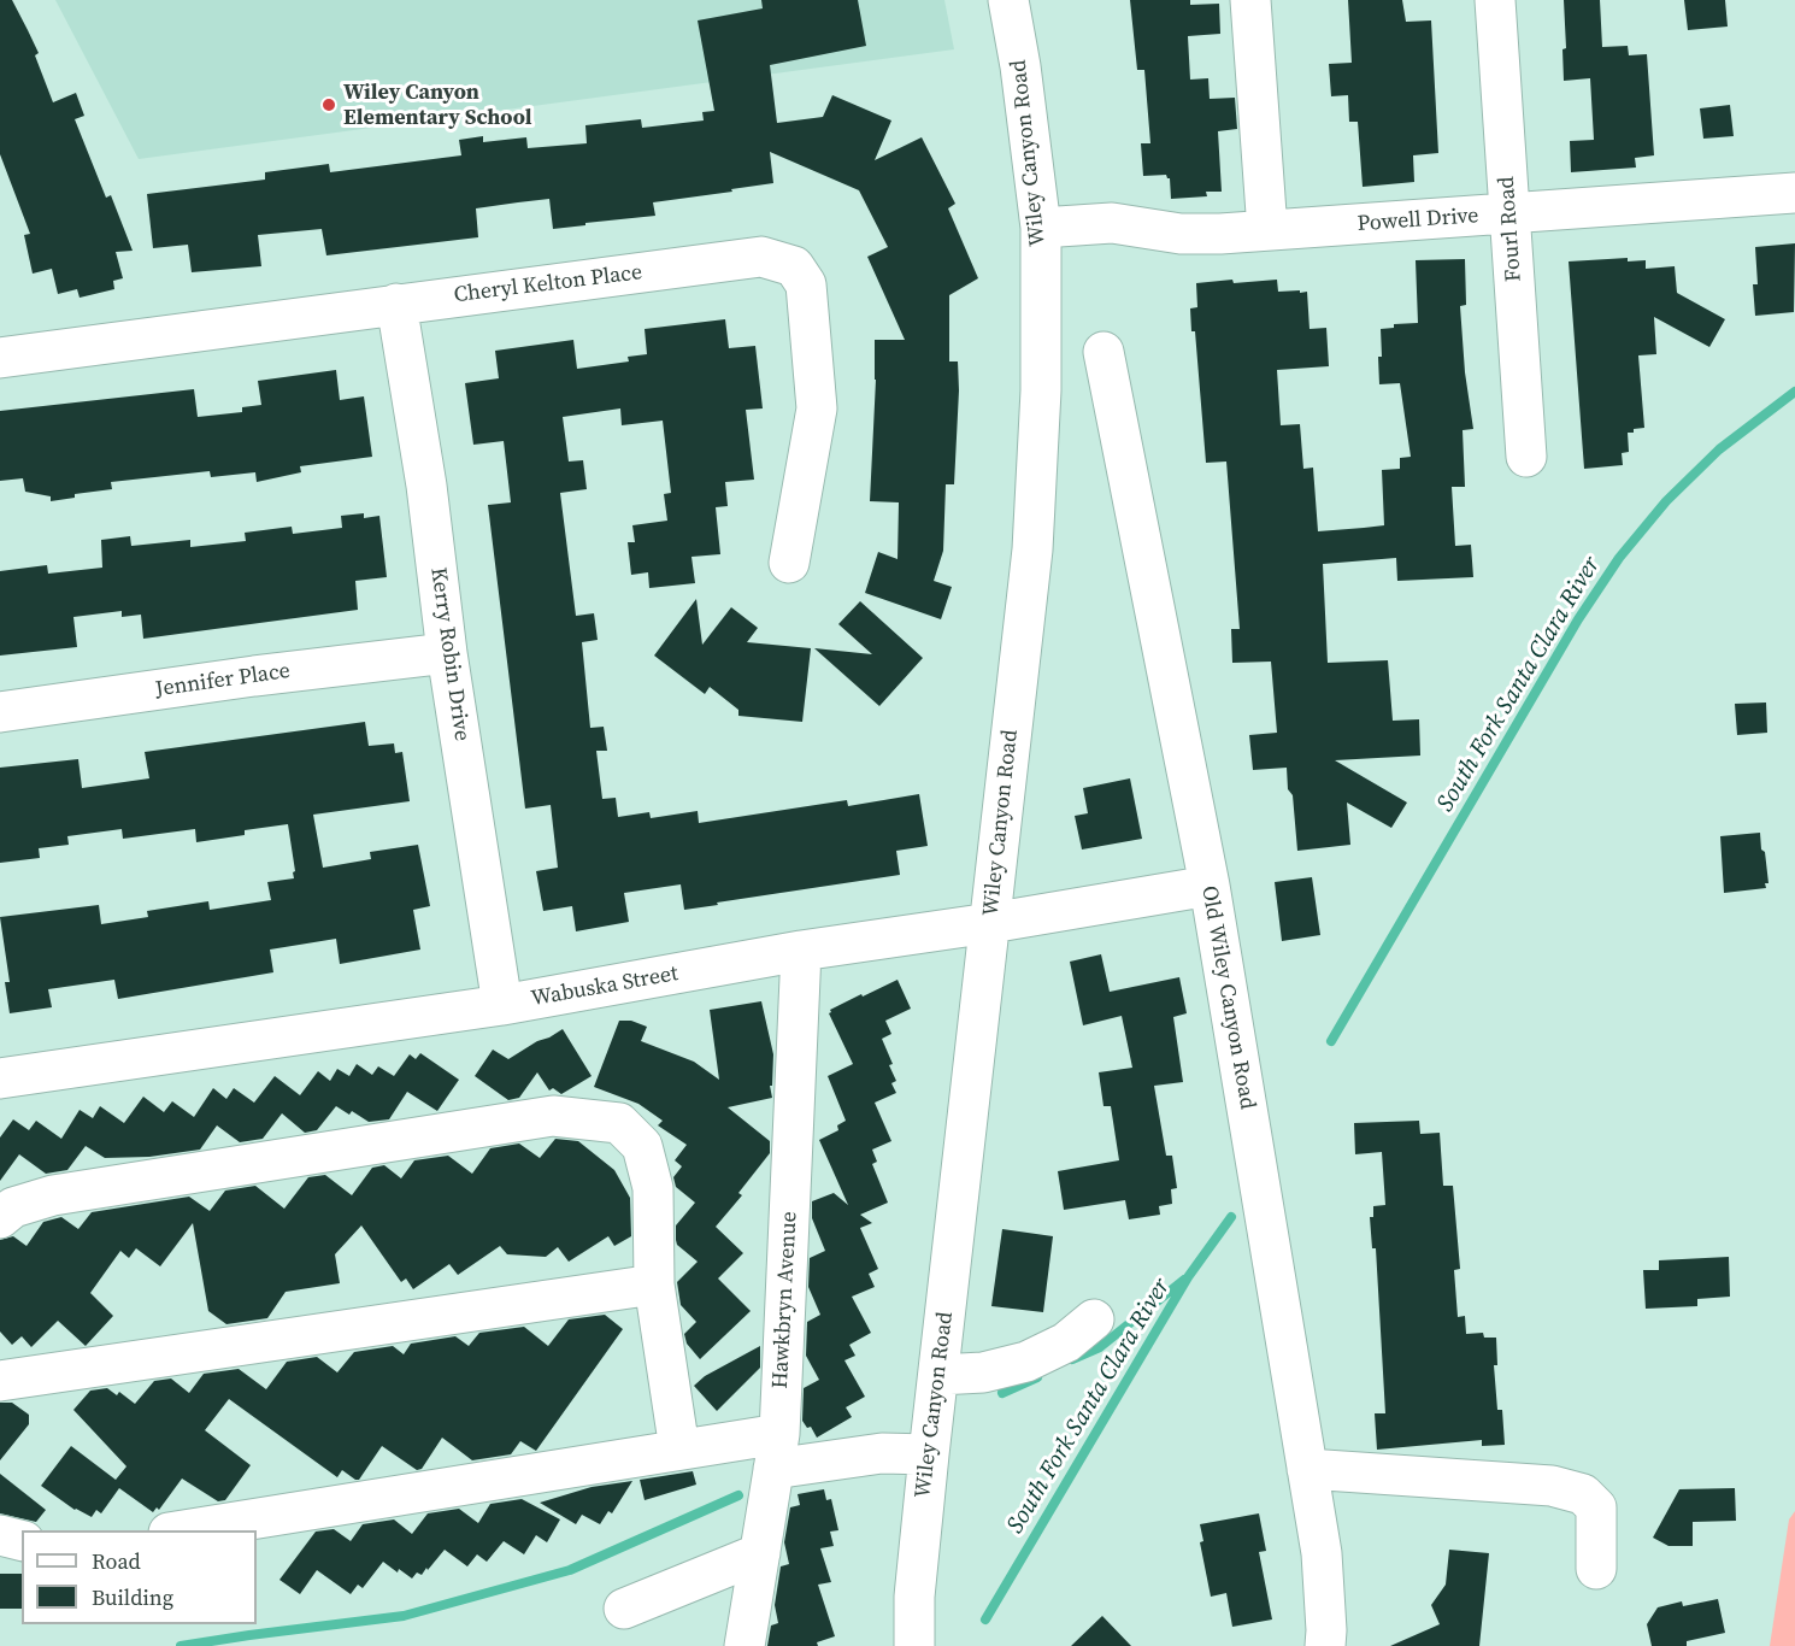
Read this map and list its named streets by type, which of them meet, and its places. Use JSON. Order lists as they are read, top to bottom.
{
  "streets": {
    "street": [
      "Wiley Canyon Road",
      "Powell Drive",
      "Fourl Road",
      "Cheryl Kelton Place",
      "Kerry Robin Drive",
      "Jennifer Place",
      "Wabuska Street",
      "Old Wiley Canyon Road",
      "Hawkbryn Avenue"
    ]
  },
  "crossings": [
    ["Wiley Canyon Road", "Powell Drive"],
    ["Wiley Canyon Road", "Wabuska Street"],
    ["Powell Drive", "Fourl Road"],
    ["Cheryl Kelton Place", "Kerry Robin Drive"],
    ["Kerry Robin Drive", "Jennifer Place"],
    ["Kerry Robin Drive", "Wabuska Street"],
    ["Wabuska Street", "Old Wiley Canyon Road"],
    ["Wabuska Street", "Hawkbryn Avenue"]
  ],
  "water": ["South Fork Santa Clara River"],
  "places": ["Wiley Canyon Elementary School"],
  "legend": ["Road", "Building"]
}
